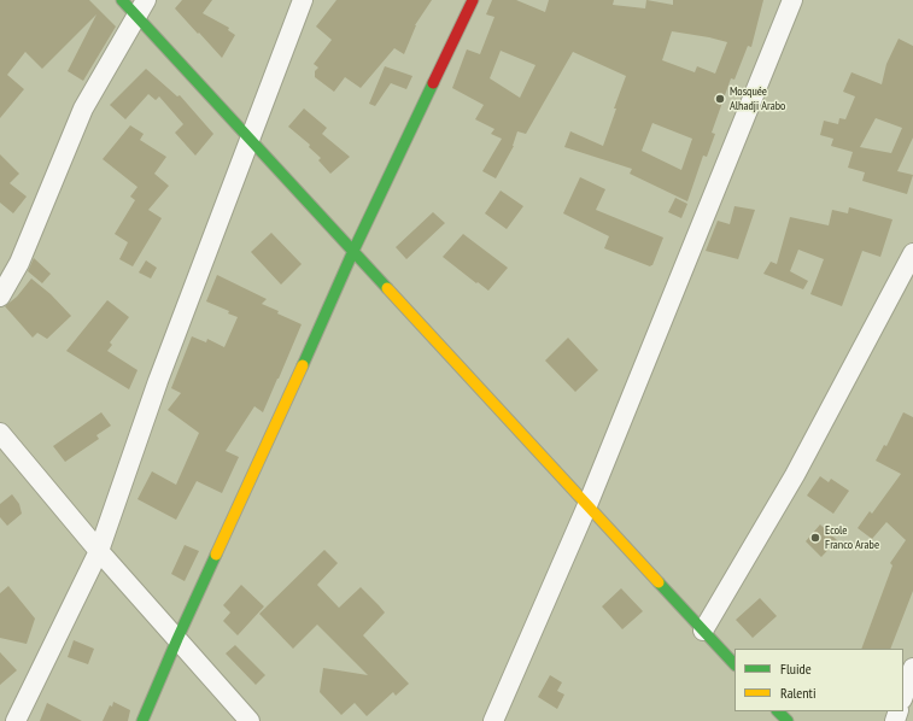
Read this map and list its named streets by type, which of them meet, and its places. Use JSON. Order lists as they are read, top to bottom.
{
  "places": ["Mosquée Alhadji Arabo", "Ecole Franco Arabe"],
  "legend": ["Fluide", "Ralenti"]
}
